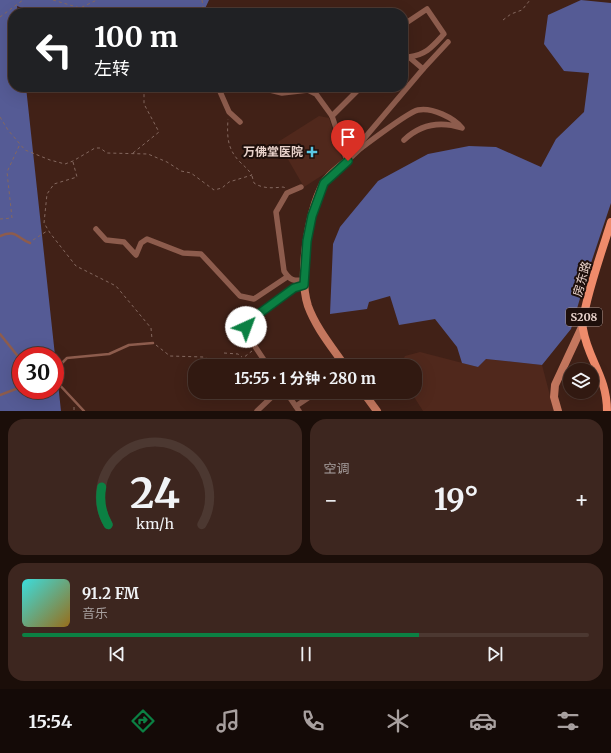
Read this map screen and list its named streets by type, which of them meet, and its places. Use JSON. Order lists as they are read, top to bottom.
{
  "streets": {
    "main road": ["房东路", "S208"]
  },
  "places": {
    "health": ["万佛堂医院"]
  },
  "page": {
    "turn": ["100 m", "左转"],
    "limit": "30",
    "trip": "15:55 · 1 分钟 · 280 m",
    "tile": "空调",
    "heat": ["−", "19°", "+"],
    "song": ["91.2 FM", "音乐"],
    "tabs": "15:54",
    "gauge": ["24", "km/h"]
  }
}
